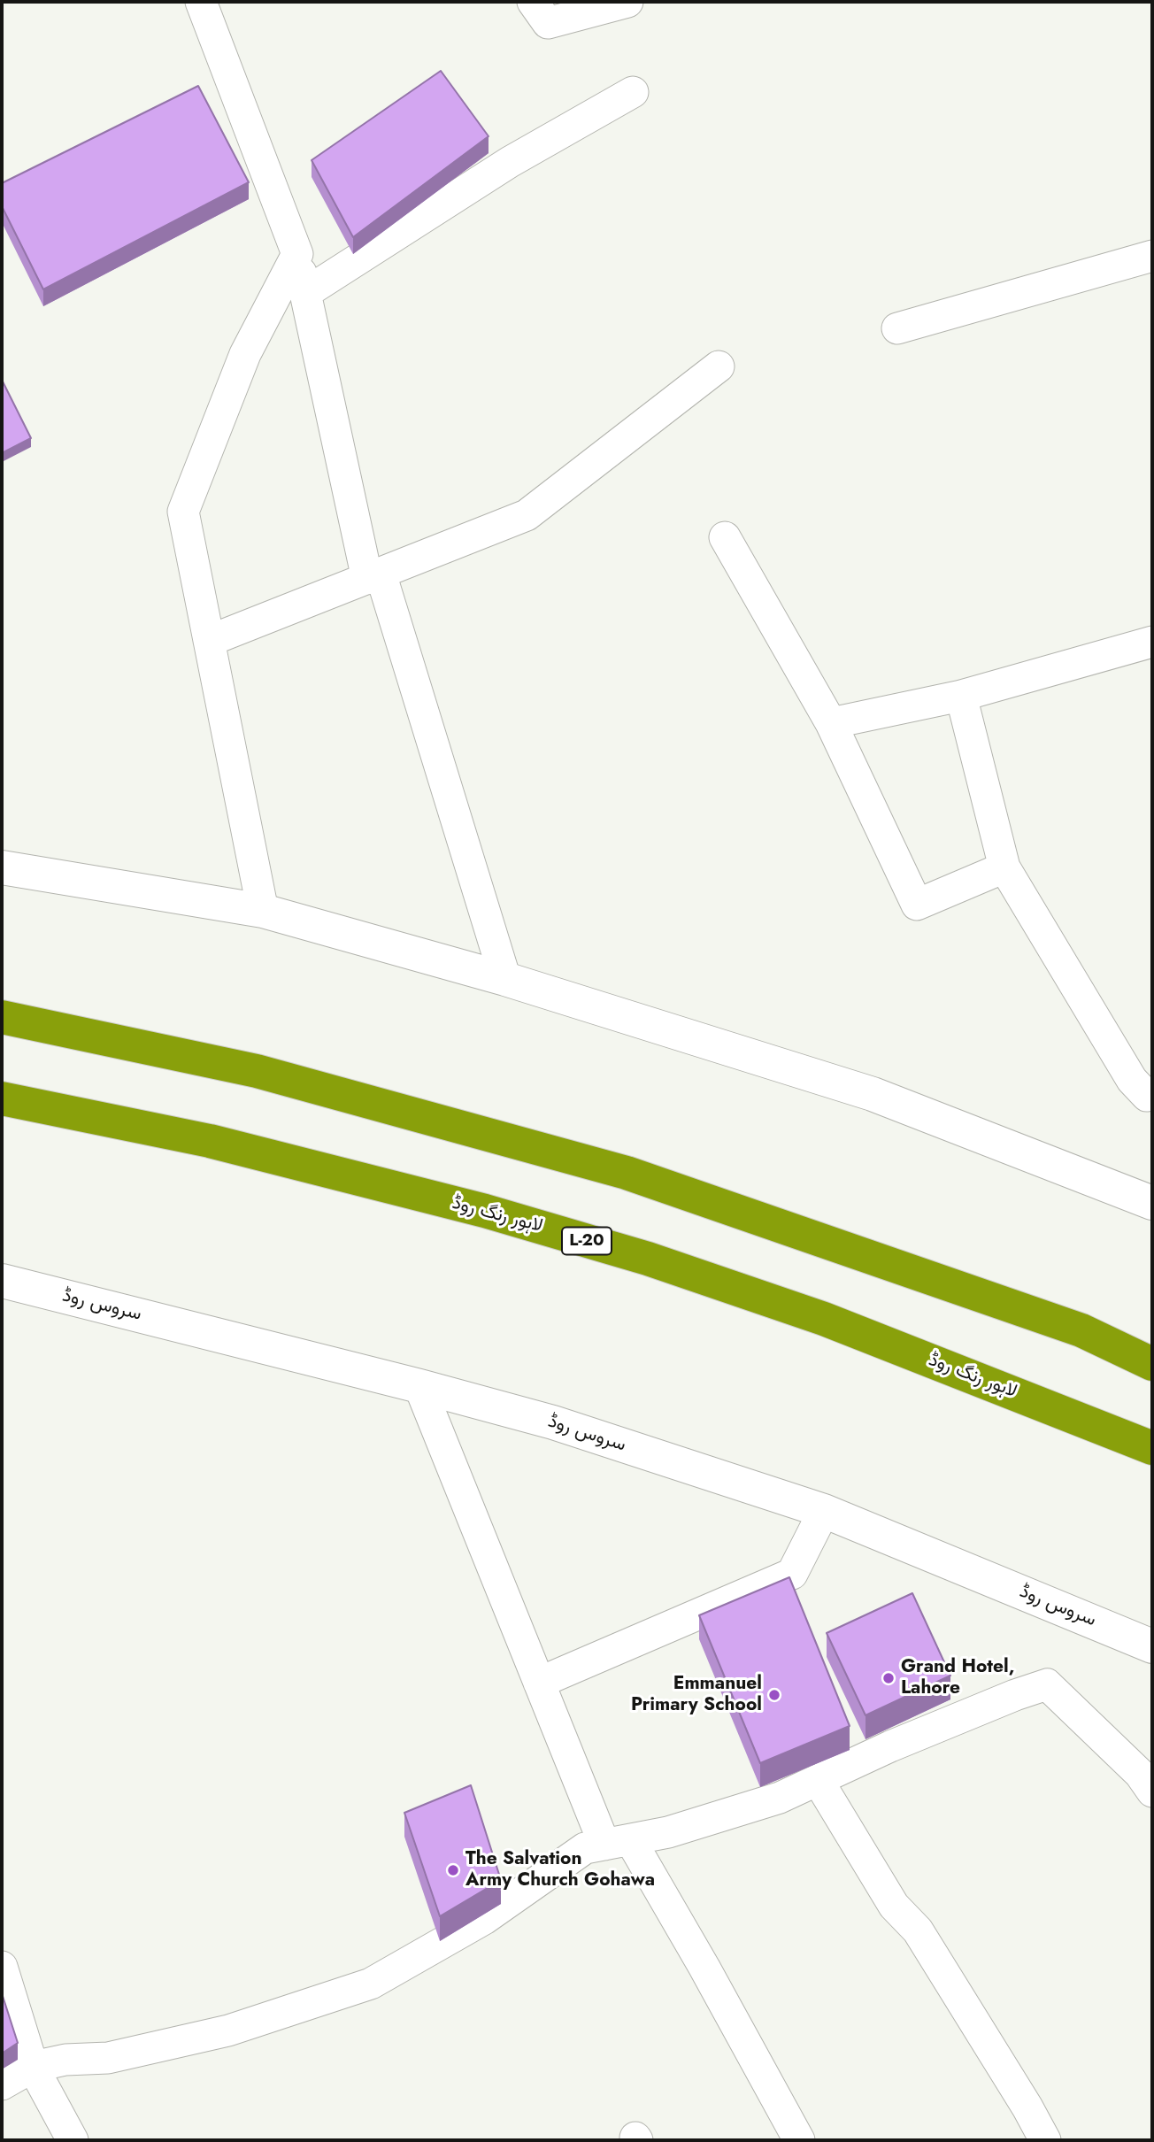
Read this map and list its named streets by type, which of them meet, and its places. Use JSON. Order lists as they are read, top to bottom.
{
  "streets": {
    "highway": ["لاہور رنگ روڈ", "L-20"],
    "street": ["سروس روڈ"]
  },
  "places": ["Grand Hotel, Lahore", "Emmanuel Primary School", "The Salvation Army Church Gohawa"]
}
